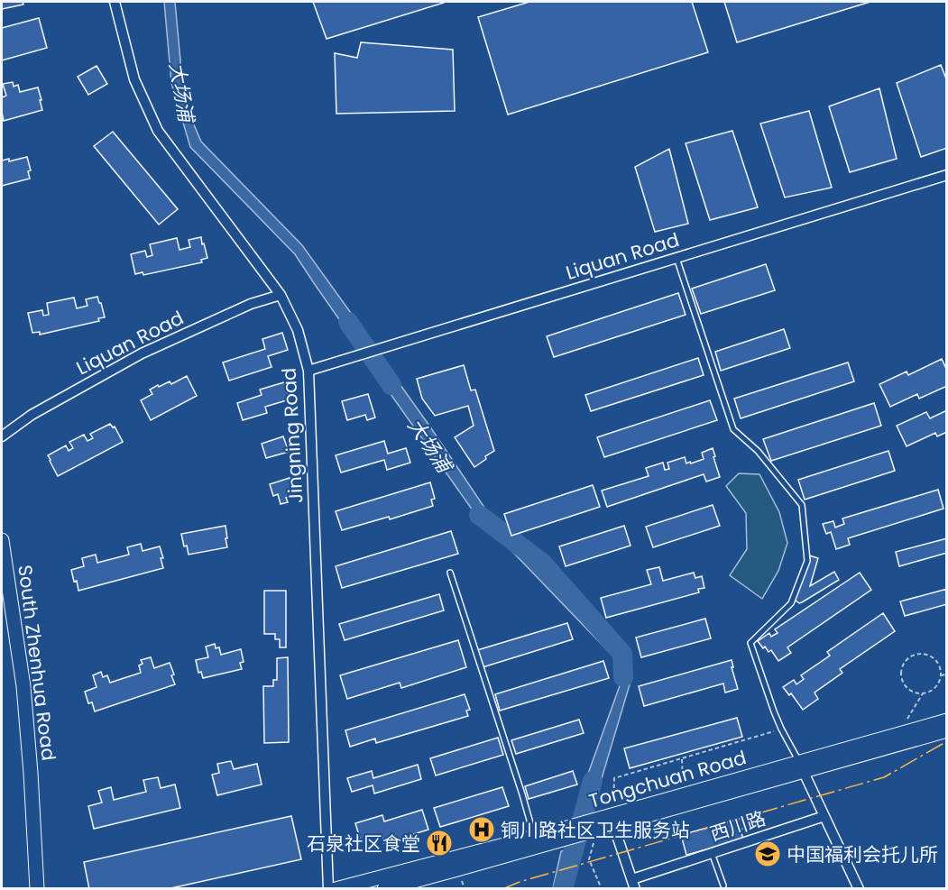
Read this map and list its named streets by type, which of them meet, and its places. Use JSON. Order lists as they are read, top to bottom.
{
  "streets": {
    "main road": ["South Zhenhua Road", "Tongchuan Road"],
    "street": ["Liquan Road", "Jingning Road", "西川路"]
  },
  "crossings": [
    ["Liquan Road", "Jingning Road"]
  ],
  "water": ["大场浦"],
  "places": {
    "hospital": ["铜川路社区卫生服务站"],
    "restaurant": ["石泉社区食堂"],
    "school or university": ["中国福利会托儿所"]
  }
}
